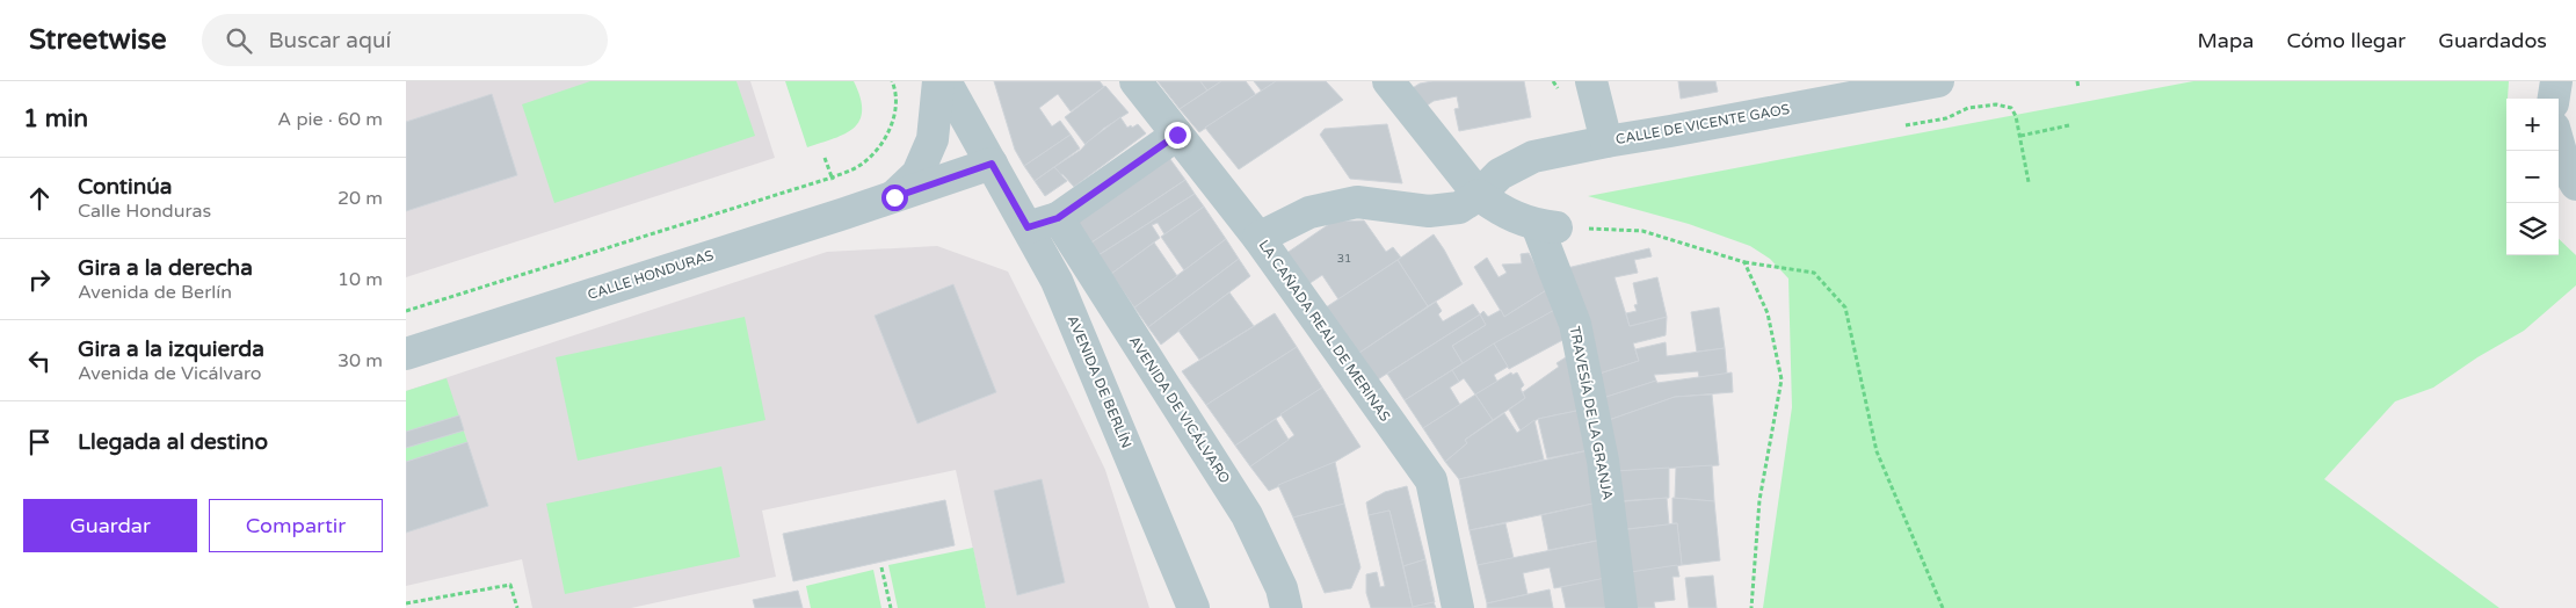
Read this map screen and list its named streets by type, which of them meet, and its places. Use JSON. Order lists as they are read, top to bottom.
{
  "streets": {
    "street": [
      "CALLE DE VICENTE GAOS",
      "CALLE HONDURAS",
      "LA CAÑADA REAL DE MERINAS",
      "AVENIDA DE BERLÍN",
      "AVENIDA DE VICÁLVARO",
      "TRAVESÍA DE LA GRANJA"
    ]
  },
  "crossings": [
    ["CALLE DE VICENTE GAOS", "LA CAÑADA REAL DE MERINAS"],
    ["CALLE HONDURAS", "AVENIDA DE BERLÍN"],
    ["AVENIDA DE BERLÍN", "AVENIDA DE VICÁLVARO"]
  ],
  "house_numbers": ["31"],
  "page": {
    "header": "Streetwise",
    "search": "Buscar aquí",
    "nav": ["Mapa", "Cómo llegar", "Guardados"],
    "heading": ["1 min", "A pie · 60 m"],
    "map_buttons": ["+", "−"],
    "list": [
      ["Continúa", "Calle Honduras", "20 m"],
      ["Gira a la derecha", "Avenida de Berlín", "10 m"],
      ["Gira a la izquierda", "Avenida de Vicálvaro", "30 m"],
      "Llegada al destino"
    ],
    "buttons": ["Guardar", "Compartir"]
  }
}
